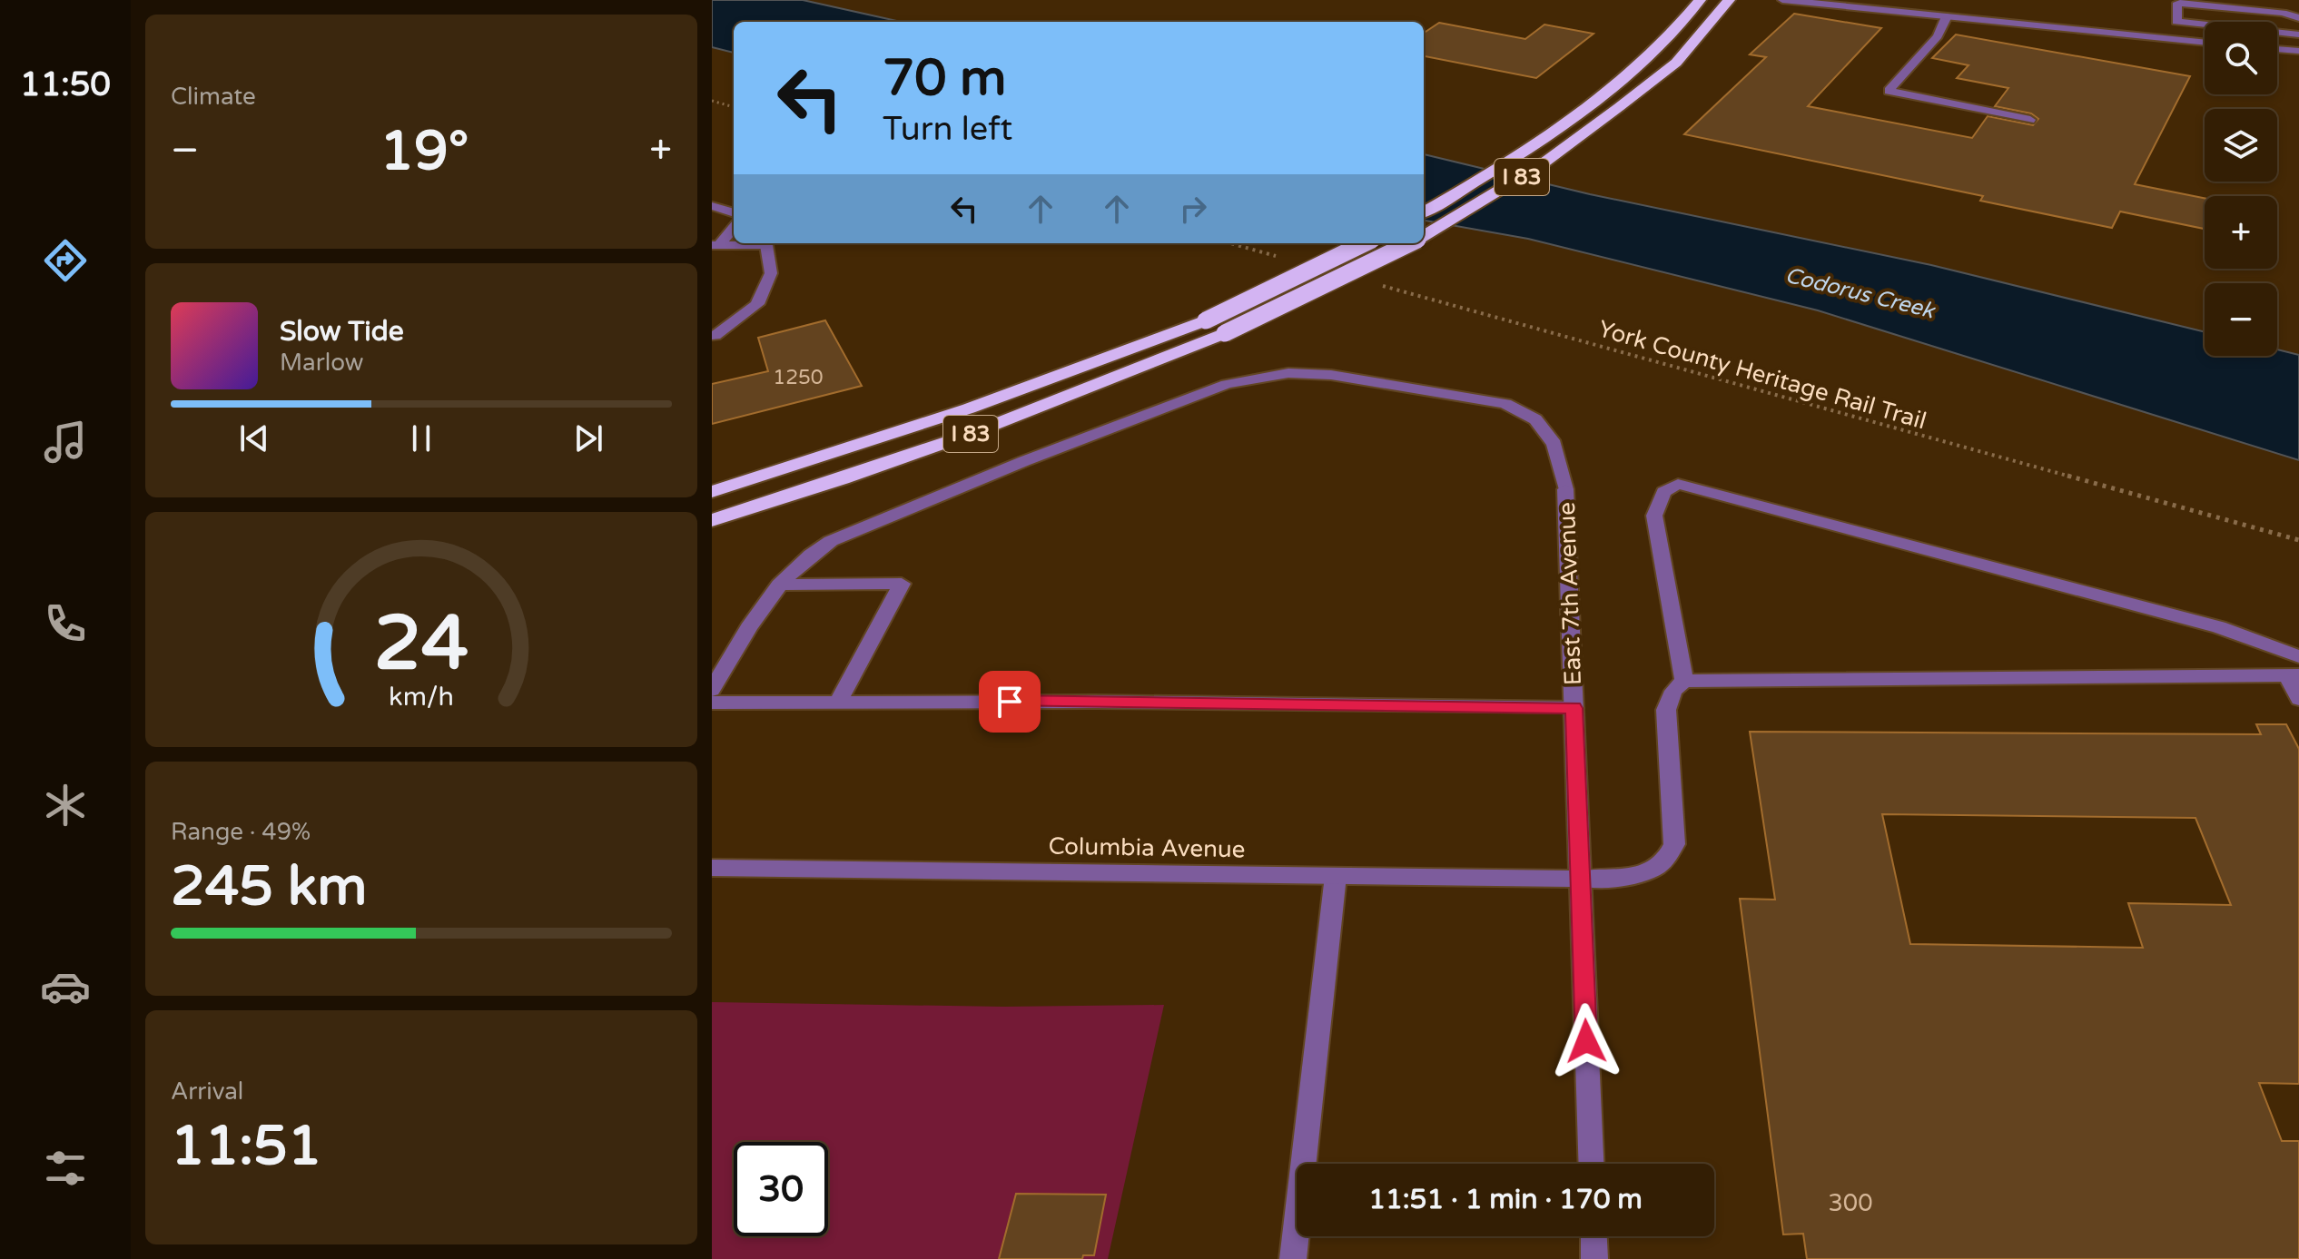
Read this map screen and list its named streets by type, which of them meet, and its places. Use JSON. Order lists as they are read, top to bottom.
{
  "streets": {
    "highway": ["I 83"],
    "street": ["East 7th Avenue", "Columbia Avenue"],
    "path": ["York County Heritage Rail Trail"]
  },
  "crossings": [
    ["East 7th Avenue", "Columbia Avenue"]
  ],
  "water": ["Codorus Creek"],
  "house_numbers": ["1250", "300"],
  "page": {
    "tabs": "11:50",
    "tile": [
      "Climate",
      ["Range · 49%", "245 km"],
      ["Arrival", "11:51"]
    ],
    "map_buttons": ["+", "−"],
    "turn": ["70 m", "Turn left"],
    "heat": ["−", "19°", "+"],
    "song": ["Slow Tide", "Marlow"],
    "limit": "30",
    "trip": "11:51 · 1 min · 170 m",
    "gauge": ["24", "km/h"]
  }
}
